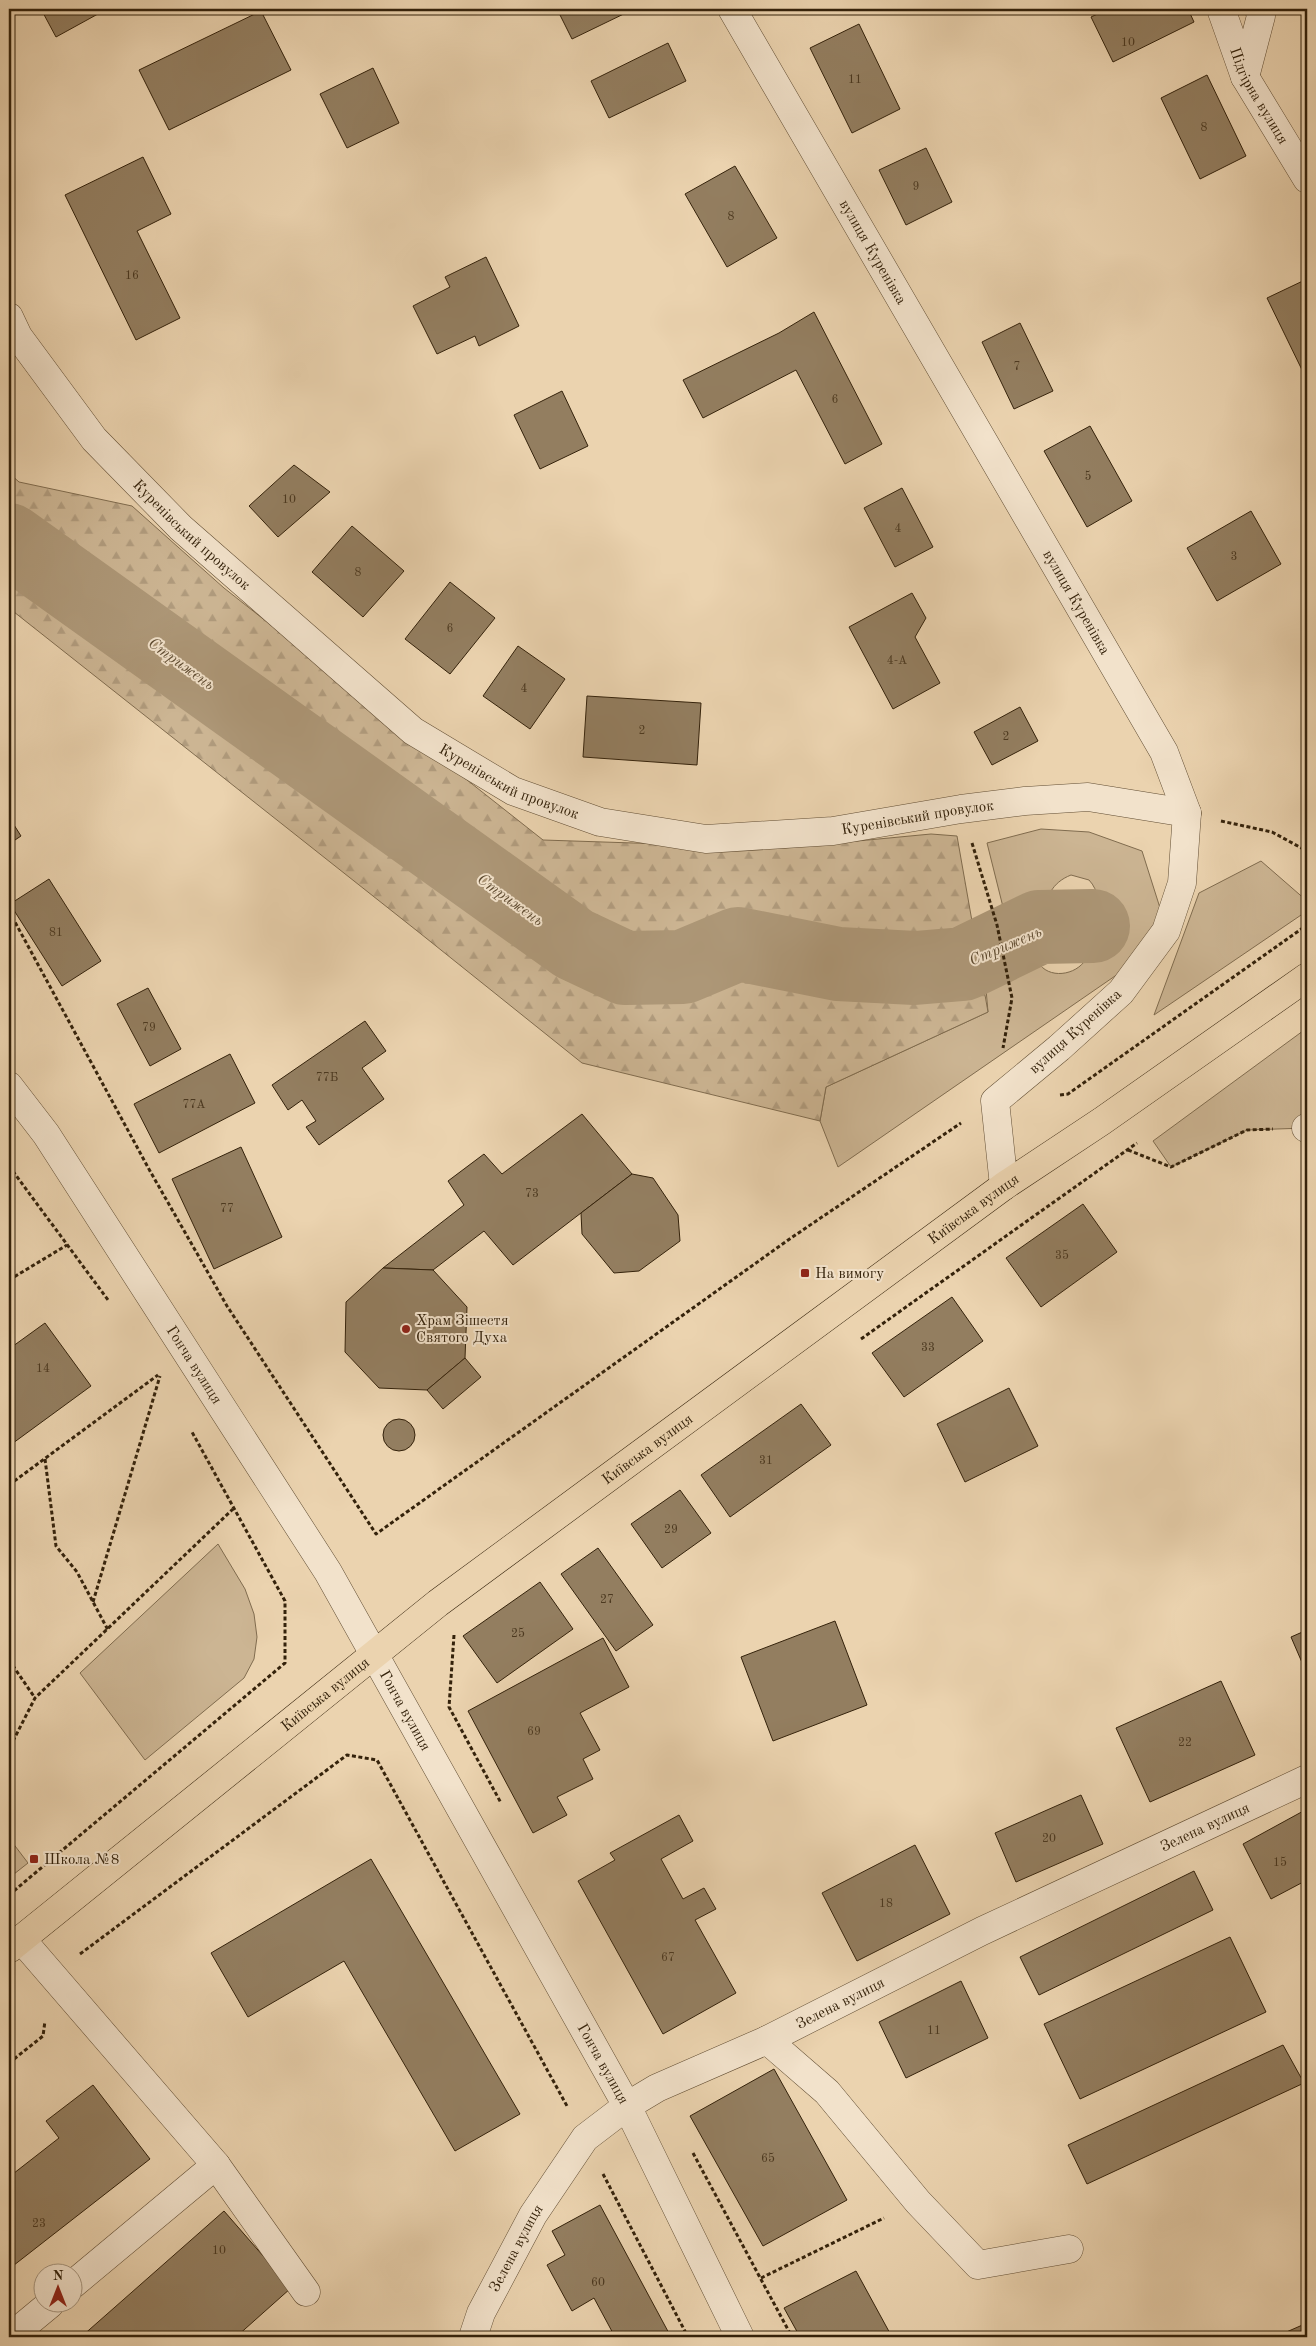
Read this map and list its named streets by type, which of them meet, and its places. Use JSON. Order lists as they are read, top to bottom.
{
  "streets": {
    "main road": ["Київська вулиця"],
    "street": [
      "Підгірна вулиця",
      "вулиця Куренівка",
      "Куренівський провулок",
      "Гонча вулиця",
      "Зелена вулиця"
    ]
  },
  "crossings": [
    ["вулиця Куренівка", "Куренівський провулок"],
    ["Київська вулиця", "Гонча вулиця"],
    ["Гонча вулиця", "Зелена вулиця"]
  ],
  "water": ["Стрижень"],
  "places": {
    "transit": ["На вимогу", "Школа №8"],
    "other": ["Храм Зішестя Святого Духа"]
  },
  "house_numbers": [
    "10",
    "11",
    "8",
    "9",
    "8",
    "16",
    "7",
    "6",
    "5",
    "10",
    "4",
    "3",
    "8",
    "6",
    "4-А",
    "4",
    "2",
    "2",
    "81",
    "79",
    "77Б",
    "77А",
    "73",
    "77",
    "35",
    "33",
    "14",
    "31",
    "29",
    "27",
    "25",
    "69",
    "22",
    "20",
    "15",
    "18",
    "67",
    "11",
    "65",
    "23",
    "10",
    "60"
  ],
  "north": "top"
}
